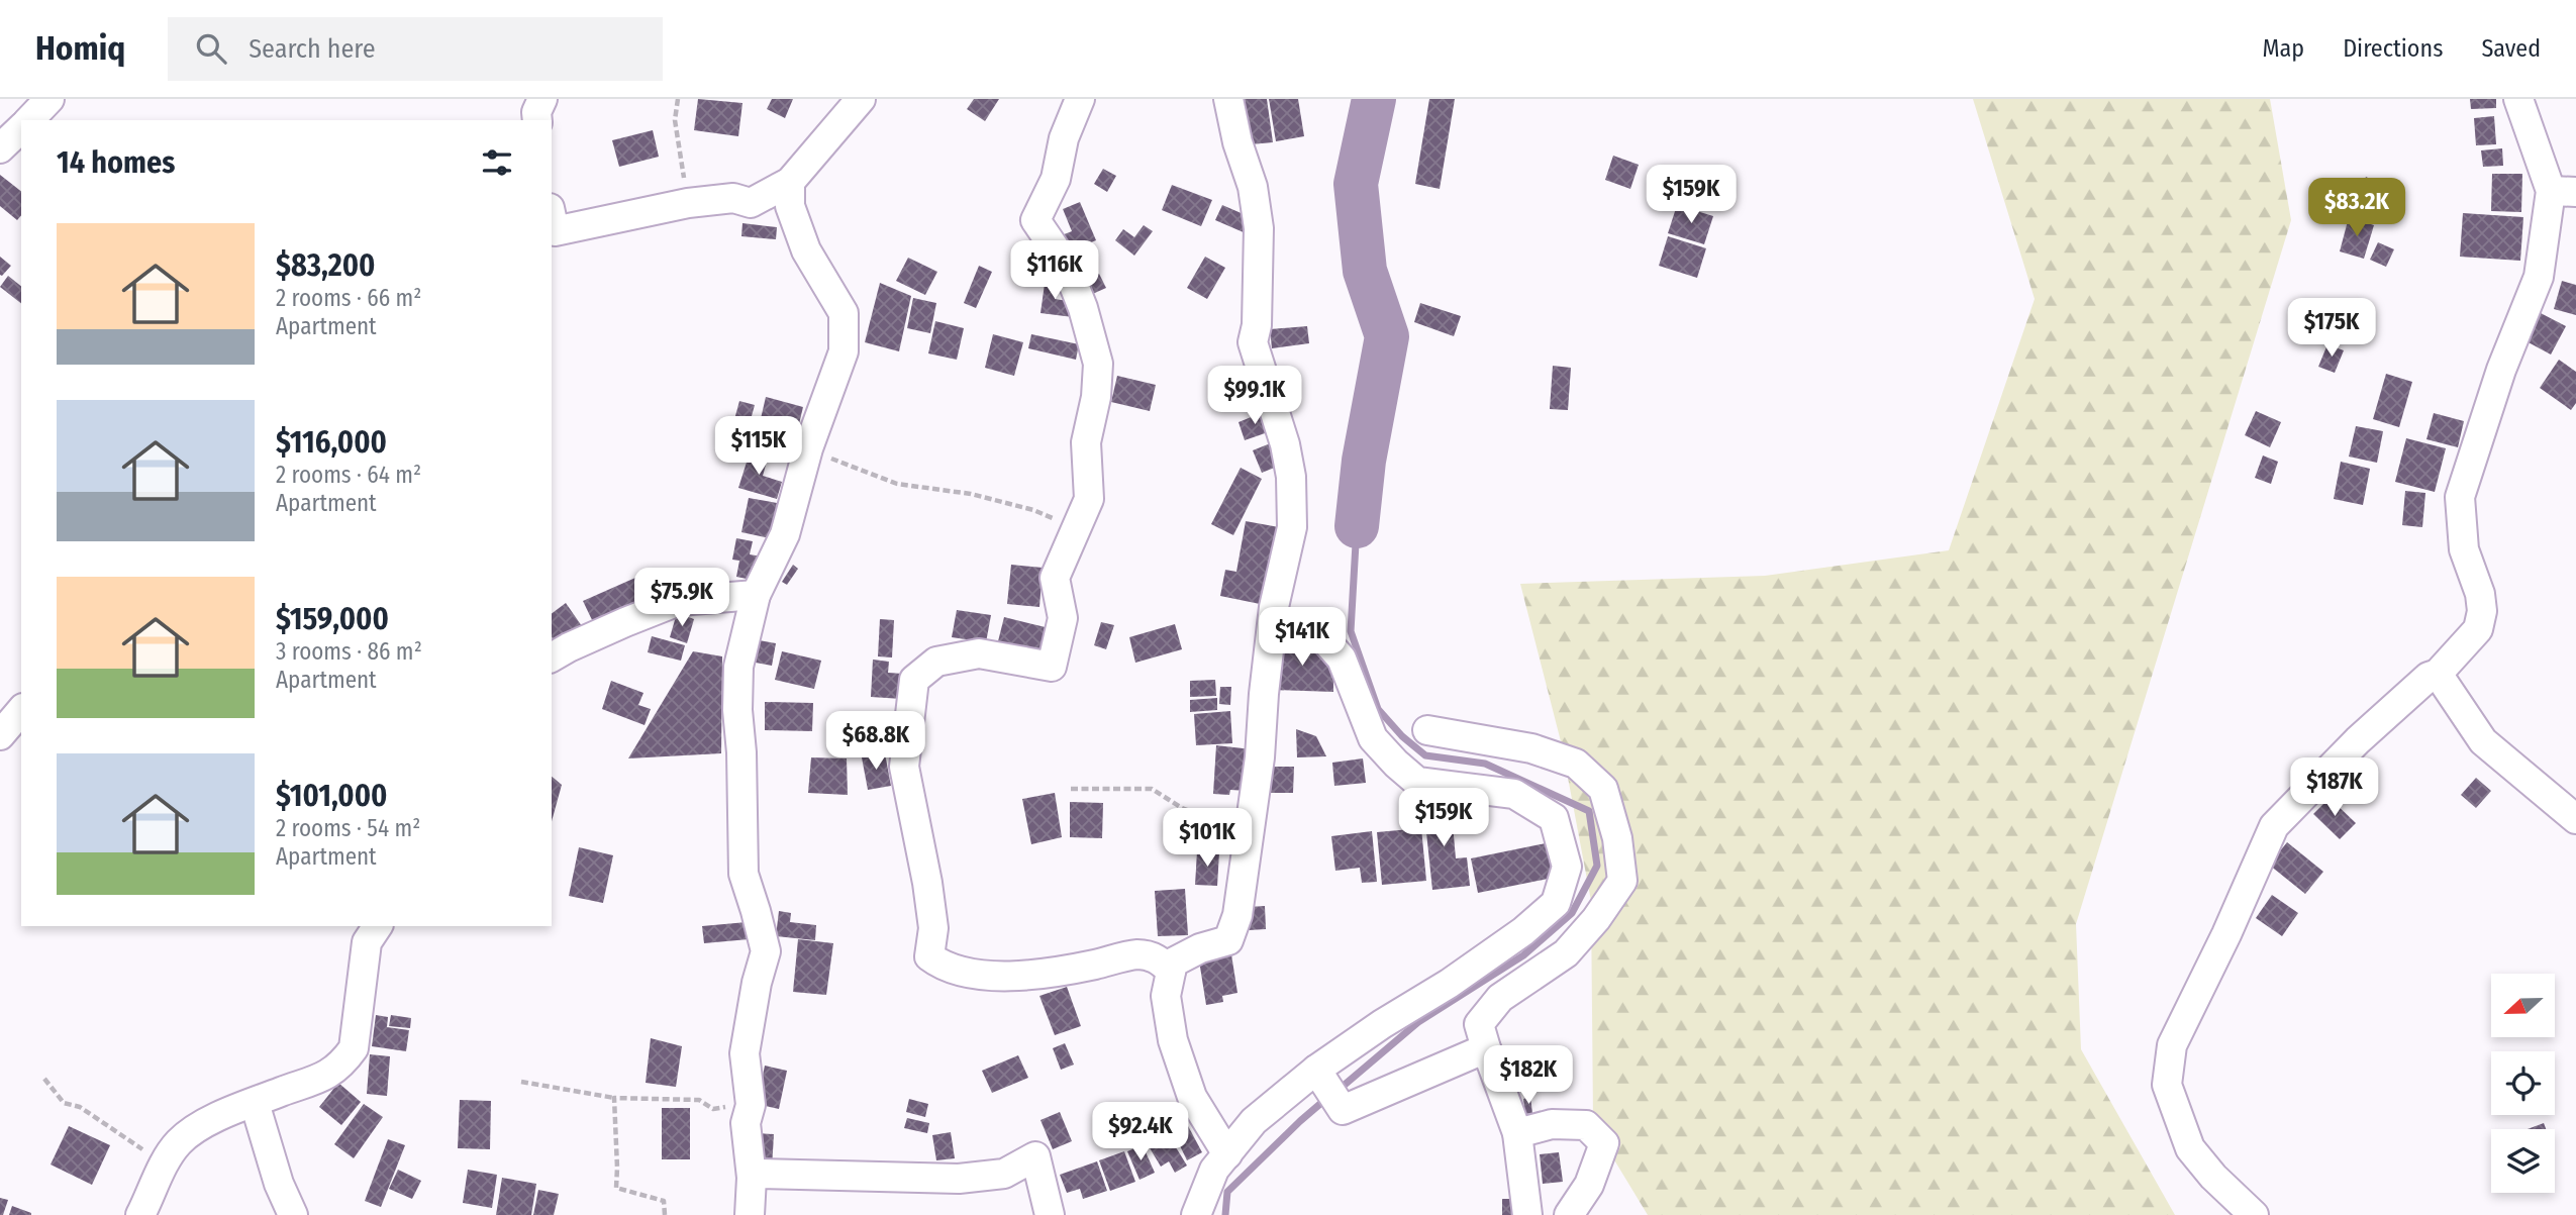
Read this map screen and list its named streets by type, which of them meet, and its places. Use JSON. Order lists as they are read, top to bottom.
{
  "north": "left",
  "page": {
    "header": "Homiq",
    "search": "Search here",
    "nav": ["Map", "Directions", "Saved"],
    "heading": "14 homes",
    "price": [
      "$159K",
      "$83.2K",
      "$116K",
      "$175K",
      "$99.1K",
      "$115K",
      "$75.9K",
      "$141K",
      "$68.8K",
      "$187K",
      "$159K",
      "$101K",
      "$182K",
      "$92.4K"
    ],
    "list": [
      {
        "name": "$83,200",
        "note": "2 rooms · 66 m² · Apartment"
      },
      {
        "name": "$116,000",
        "note": "2 rooms · 64 m² · Apartment"
      },
      {
        "name": "$159,000",
        "note": "3 rooms · 86 m² · Apartment"
      },
      {
        "name": "$101,000",
        "note": "2 rooms · 54 m² · Apartment"
      }
    ]
  }
}
